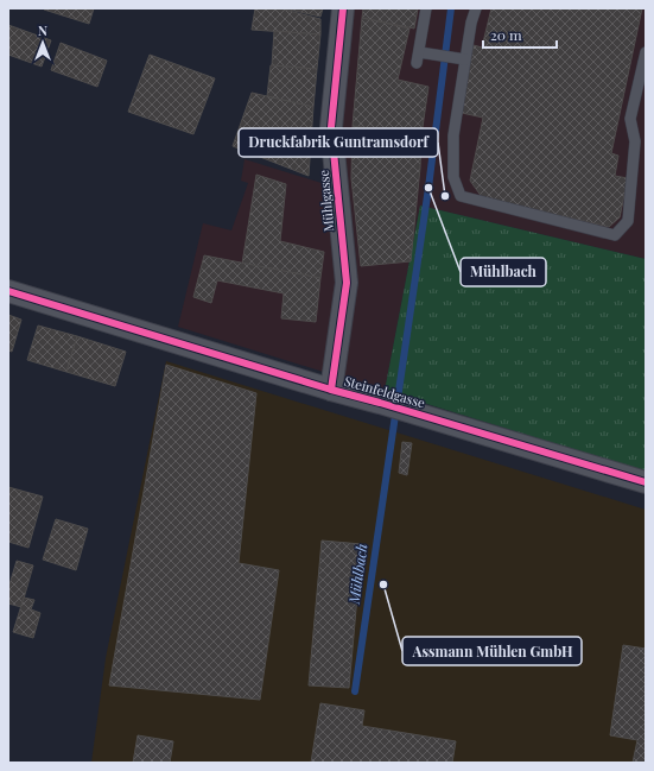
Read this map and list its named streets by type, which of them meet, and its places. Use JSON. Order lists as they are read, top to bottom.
{
  "streets": {
    "street": ["Mühlgasse", "Steinfeldgasse"]
  },
  "crossings": [
    ["Mühlgasse", "Steinfeldgasse"]
  ],
  "water": ["Mühlbach"],
  "places": ["Mühlbach", "Druckfabrik Guntramsdorf", "Assmann Mühlen GmbH"],
  "scale_bar": "20 m",
  "north": "top"
}
